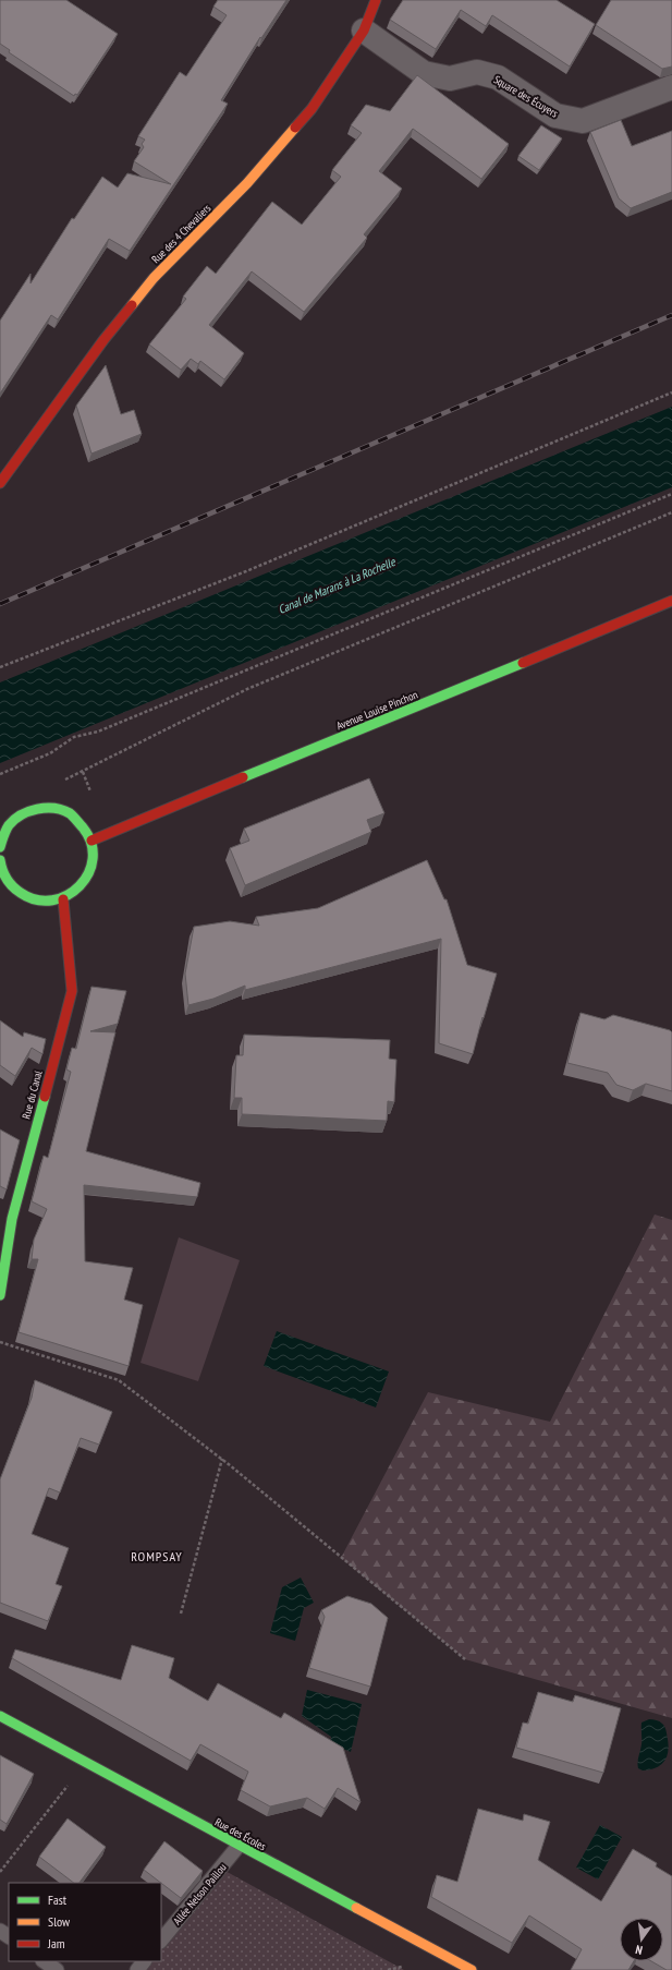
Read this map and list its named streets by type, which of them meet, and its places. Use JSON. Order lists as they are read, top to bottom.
{
  "streets": {
    "street": [
      "Square des Écuyers",
      "Rue des 4 Chevaliers",
      "Avenue Louise Pinchon",
      "Rue du Canal",
      "Rue des Écoles"
    ],
    "lane": ["Allée Nelson Paillou"]
  },
  "crossings": [
    ["Square des Écuyers", "Rue des 4 Chevaliers"],
    ["Rue des Écoles", "Allée Nelson Paillou"]
  ],
  "districts": ["ROMPSAY"],
  "water": ["Canal de Marans à La Rochelle"],
  "legend": ["Fast", "Slow", "Jam"],
  "north": "bottom"
}
